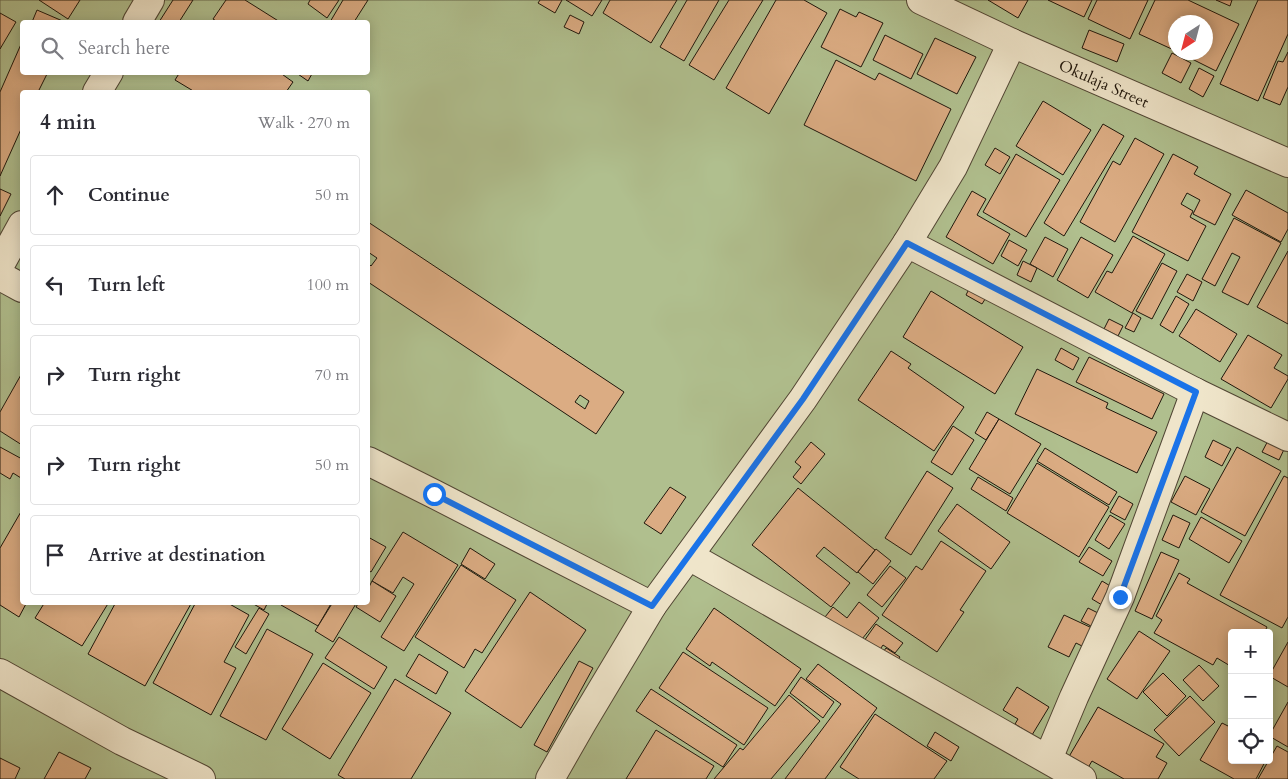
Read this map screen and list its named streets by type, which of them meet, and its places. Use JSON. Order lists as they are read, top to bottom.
{
  "streets": {
    "street": ["Okulaja Street"]
  },
  "north": "bottom left",
  "page": {
    "search": "Search here",
    "heading": ["4 min", "Walk · 270 m"],
    "list": [
      ["Continue", "50 m"],
      ["Turn left", "100 m"],
      ["Turn right", "70 m"],
      ["Turn right", "50 m"],
      "Arrive at destination"
    ],
    "map_buttons": ["+", "−"]
  }
}
